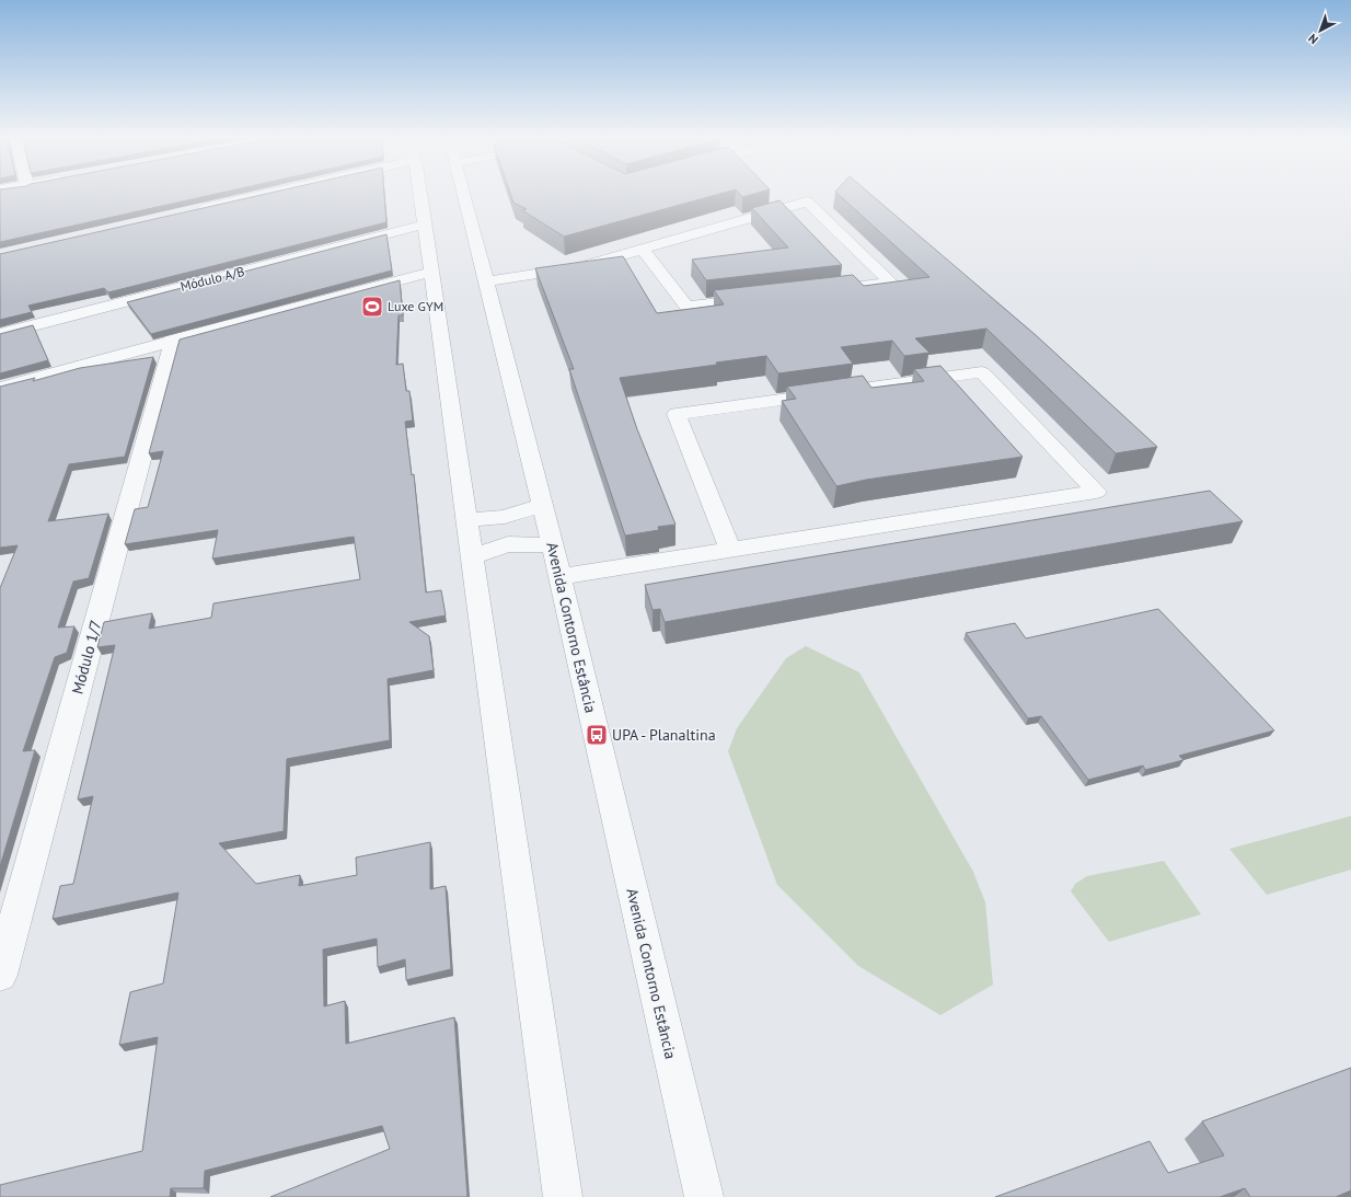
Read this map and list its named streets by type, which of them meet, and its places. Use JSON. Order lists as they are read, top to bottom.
{
  "streets": {
    "street": ["Módulo A/B", "Avenida Contorno Estância", "Módulo 1/7"]
  },
  "places": {
    "sports": ["Luxe GYM"],
    "bus stop": ["UPA - Planaltina"]
  },
  "north": "bottom left"
}
